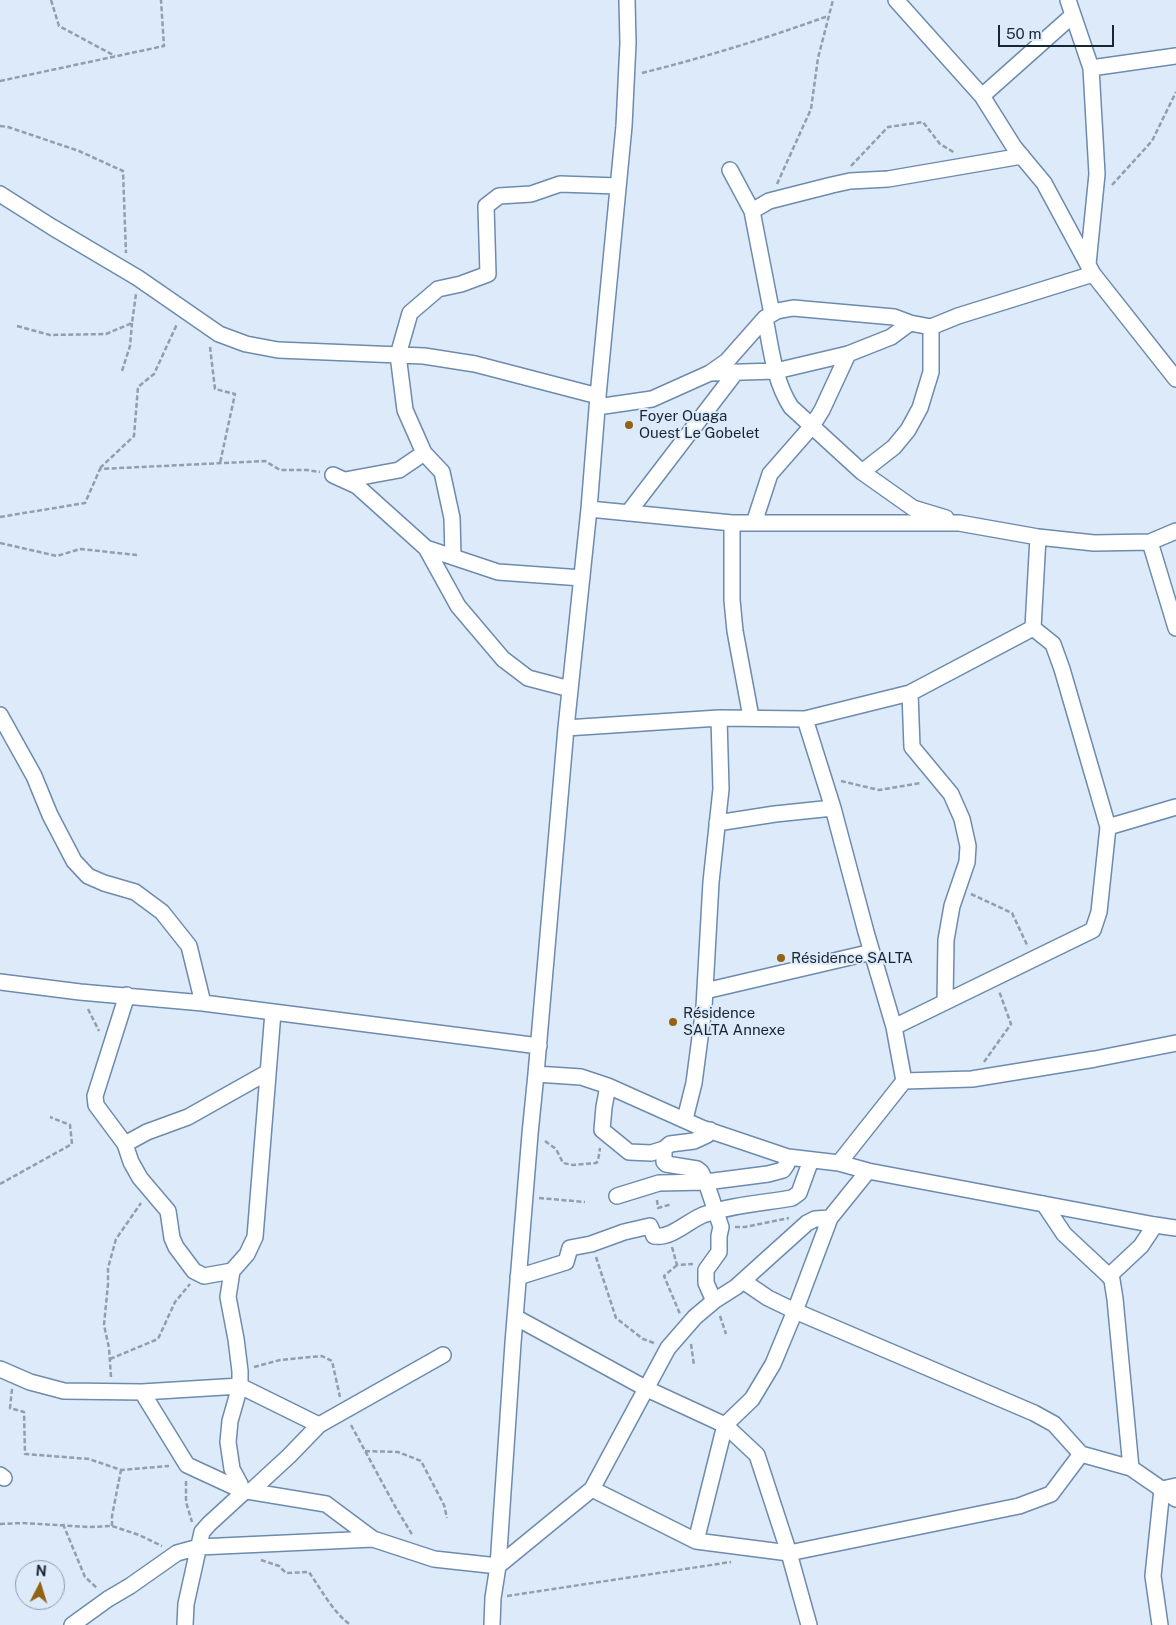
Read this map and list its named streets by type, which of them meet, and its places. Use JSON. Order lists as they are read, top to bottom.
{
  "places": ["Foyer Ouaga Ouest Le Gobelet", "Résidence SALTA", "Résidence SALTA Annexe"],
  "scale_bar": "50 m",
  "north": "top"
}
